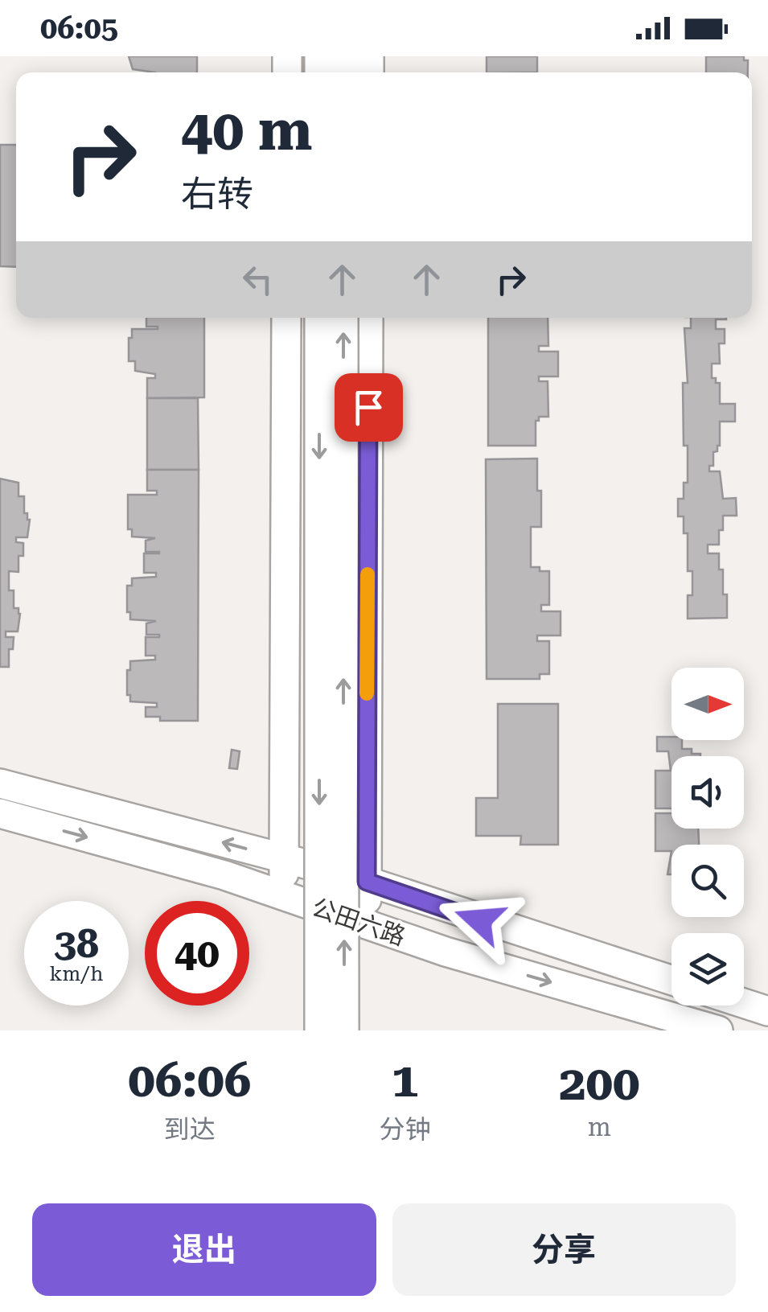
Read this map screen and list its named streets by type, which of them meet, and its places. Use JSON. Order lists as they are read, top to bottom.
{
  "streets": {
    "street": ["公田六路"]
  },
  "north": "right",
  "page": {
    "status": "06:05",
    "turn": ["40 m", "右转"],
    "speed": "38 km/h",
    "limit": "40",
    "eta": [
      "06:06",
      "到达",
      "1",
      "分钟",
      "200",
      "m"
    ],
    "buttons": ["退出", "分享"]
  }
}
